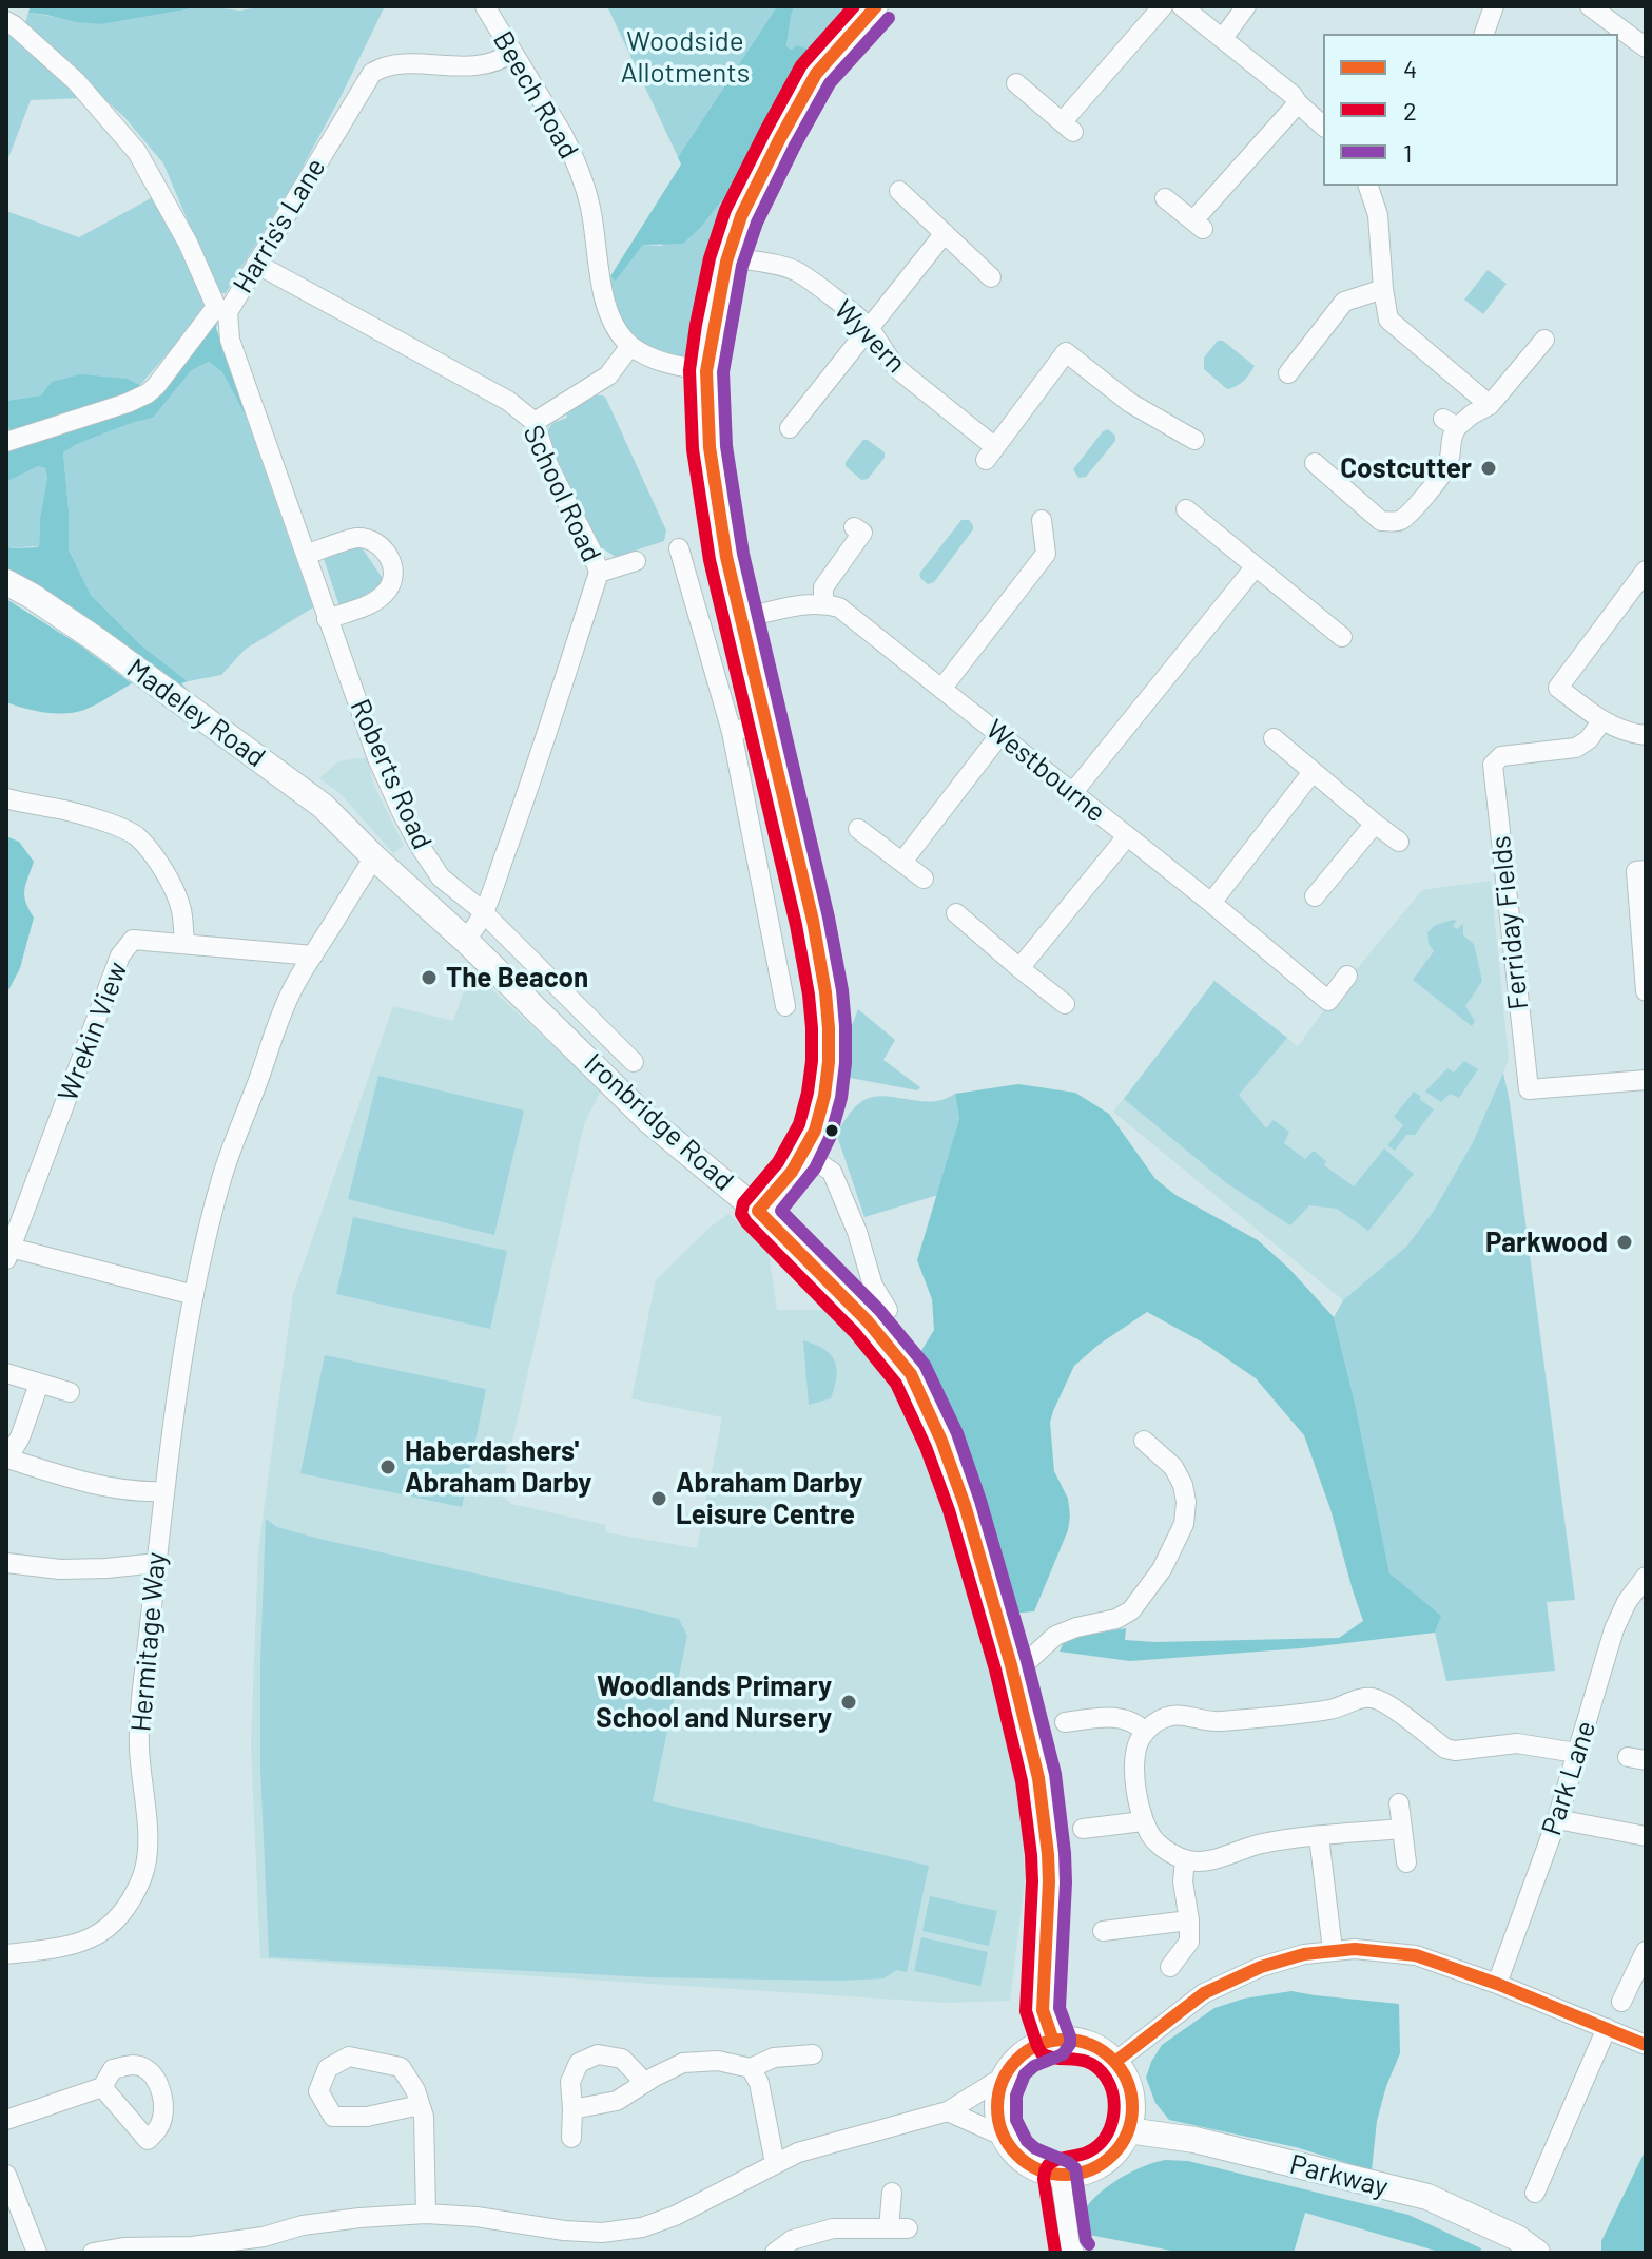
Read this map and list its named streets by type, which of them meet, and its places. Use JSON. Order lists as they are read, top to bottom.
{
  "streets": {
    "main road": ["Madeley Road", "Ironbridge Road", "Parkway"],
    "street": [
      "Beech Road",
      "Harris's Lane",
      "Wyvern",
      "School Road",
      "Westbourne",
      "Roberts Road",
      "Ferriday Fields",
      "Wrekin View",
      "Hermitage Way",
      "Park Lane"
    ]
  },
  "crossings": [
    ["Beech Road", "Harris's Lane"],
    ["Harris's Lane", "School Road"],
    ["Harris's Lane", "Roberts Road"],
    ["School Road", "Roberts Road"],
    ["School Road", "Ironbridge Road"],
    ["Madeley Road", "Ironbridge Road"],
    ["Ironbridge Road", "Parkway"]
  ],
  "parks": ["Woodside Allotments"],
  "places": [
    "Costcutter",
    "The Beacon",
    "Parkwood",
    "Haberdashers' Abraham Darby",
    "Abraham Darby Leisure Centre",
    "Woodlands Primary School and Nursery"
  ],
  "lines": ["transit line 4", "transit line 2", "transit line 1"],
  "legend": ["4", "2", "1"]
}
